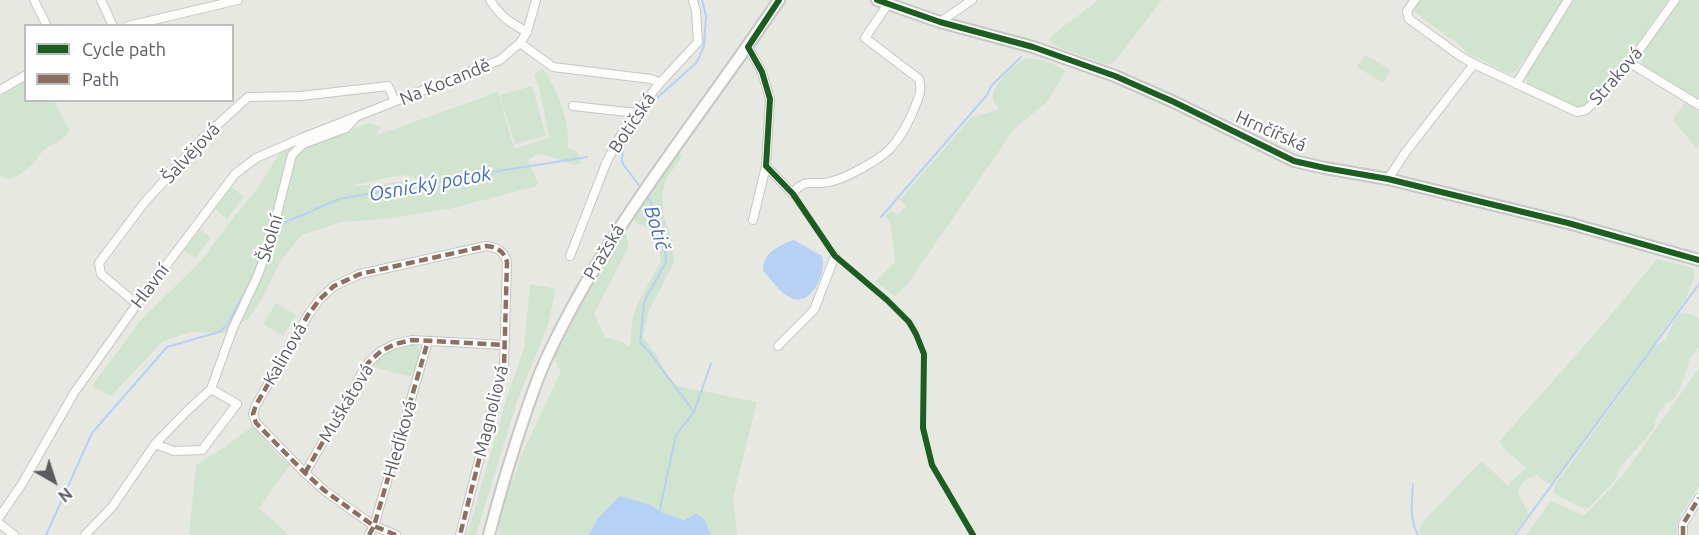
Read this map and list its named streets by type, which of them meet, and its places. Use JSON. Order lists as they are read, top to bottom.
{
  "streets": {
    "street": [
      "Straková",
      "Na Kocandě",
      "Botičská",
      "Hrnčířská",
      "Šalvějová",
      "Školní",
      "Pražská",
      "Hlavní",
      "Kalinová",
      "Muškátová",
      "Magnoliová",
      "Hledíková"
    ]
  },
  "crossings": [
    ["Na Kocandě", "Šalvějová"],
    ["Na Kocandě", "Školní"],
    ["Na Kocandě", "Hlavní"],
    ["Šalvějová", "Hlavní"],
    ["Školní", "Hlavní"],
    ["Kalinová", "Muškátová"],
    ["Kalinová", "Magnoliová"],
    ["Kalinová", "Hledíková"],
    ["Muškátová", "Magnoliová"],
    ["Muškátová", "Hledíková"]
  ],
  "water": ["Osnický potok", "Botič"],
  "legend": ["Cycle path", "Path"],
  "north": "bottom right"
}
